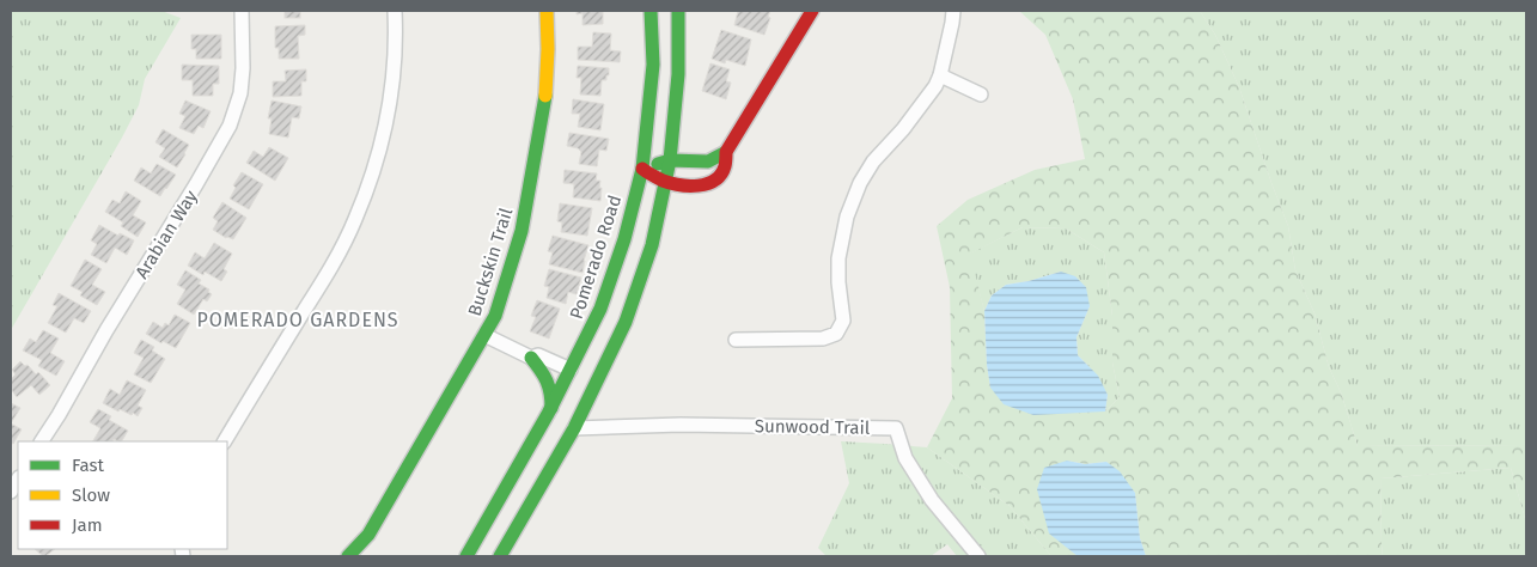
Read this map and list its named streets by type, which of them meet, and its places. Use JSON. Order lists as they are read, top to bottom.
{
  "streets": {
    "main road": ["Pomerado Road", "Buckskin Trail"],
    "street": ["Arabian Way", "Sunwood Trail"]
  },
  "districts": ["POMERADO GARDENS"],
  "legend": ["Fast", "Slow", "Jam"]
}
